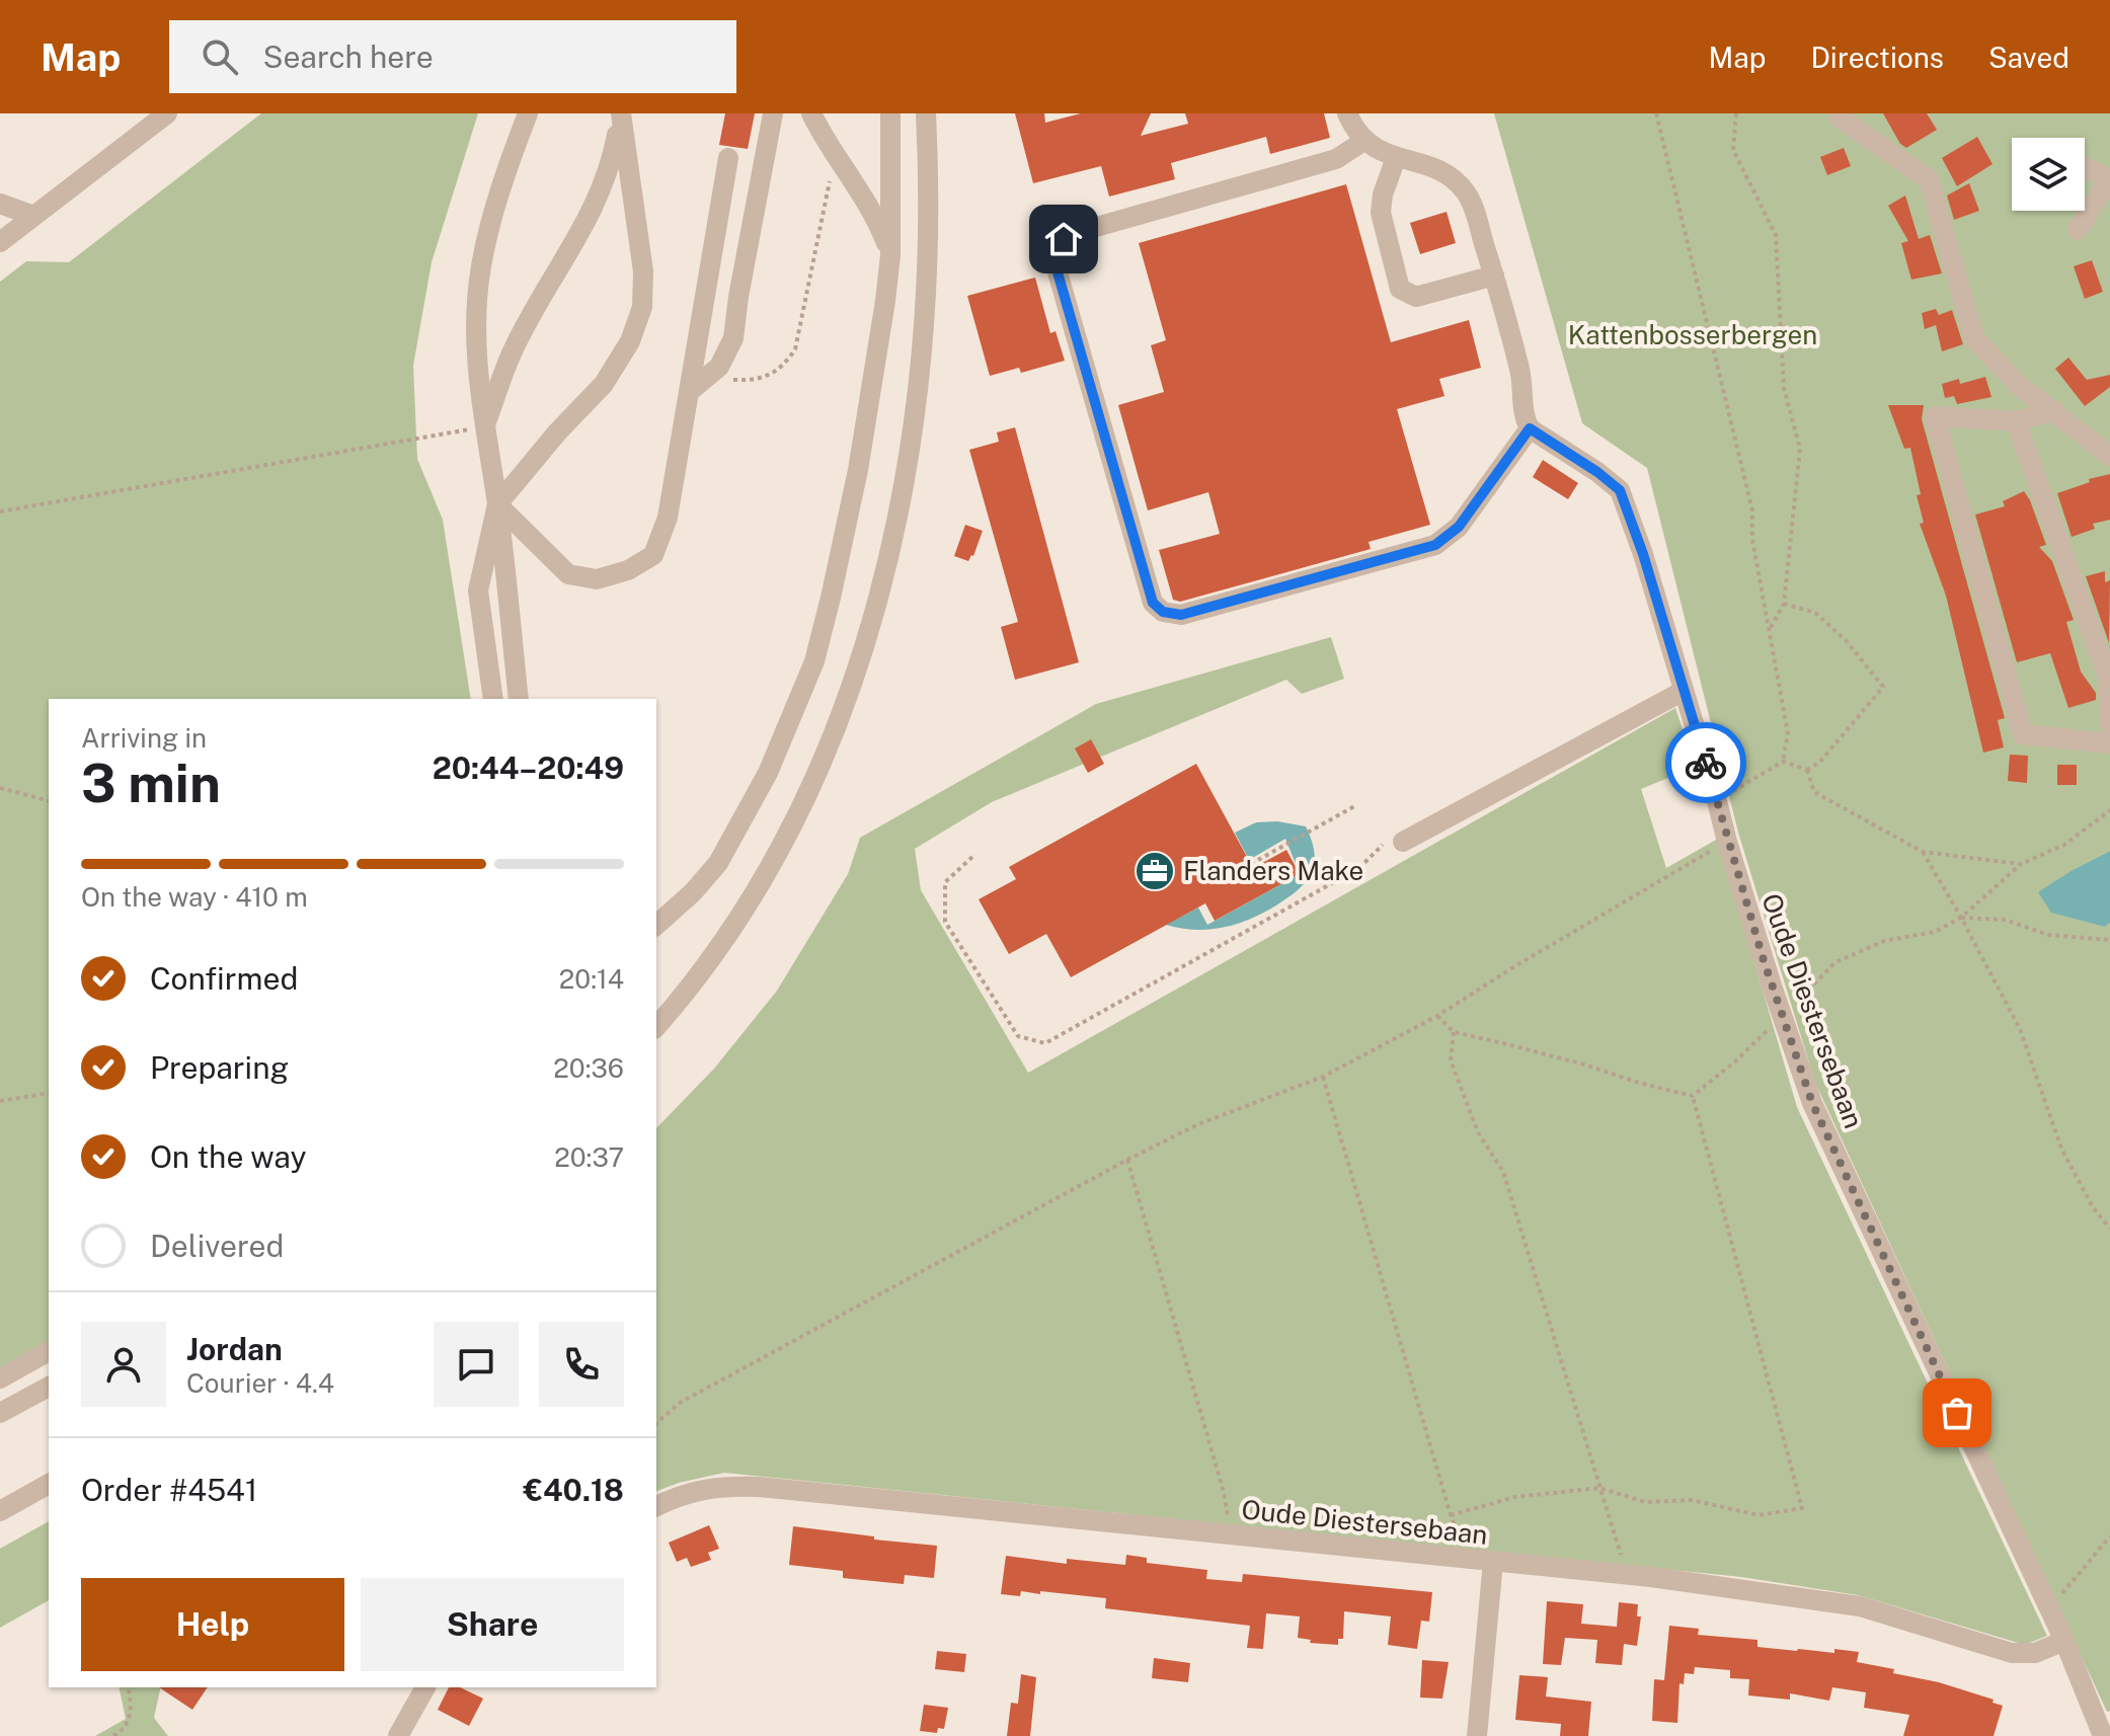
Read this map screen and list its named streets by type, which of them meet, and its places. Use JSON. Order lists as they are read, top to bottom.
{
  "streets": {
    "street": ["Oude Diestersebaan"]
  },
  "parks": ["Kattenbosserbergen"],
  "places": {
    "office": ["Flanders Make"]
  },
  "page": {
    "header": "Map",
    "search": "Search here",
    "nav": ["Map", "Directions", "Saved"],
    "heading": ["3 min", "Arriving in", "20:44–20:49"],
    "panel": [
      "Jordan",
      "Courier · 4.4",
      "Order #4541",
      "€40.18"
    ],
    "bar": "On the way · 410 m",
    "list": [
      ["Confirmed", "20:14"],
      ["Preparing", "20:36"],
      ["On the way", "20:37"],
      "Delivered"
    ],
    "buttons": ["Help", "Share"]
  }
}
